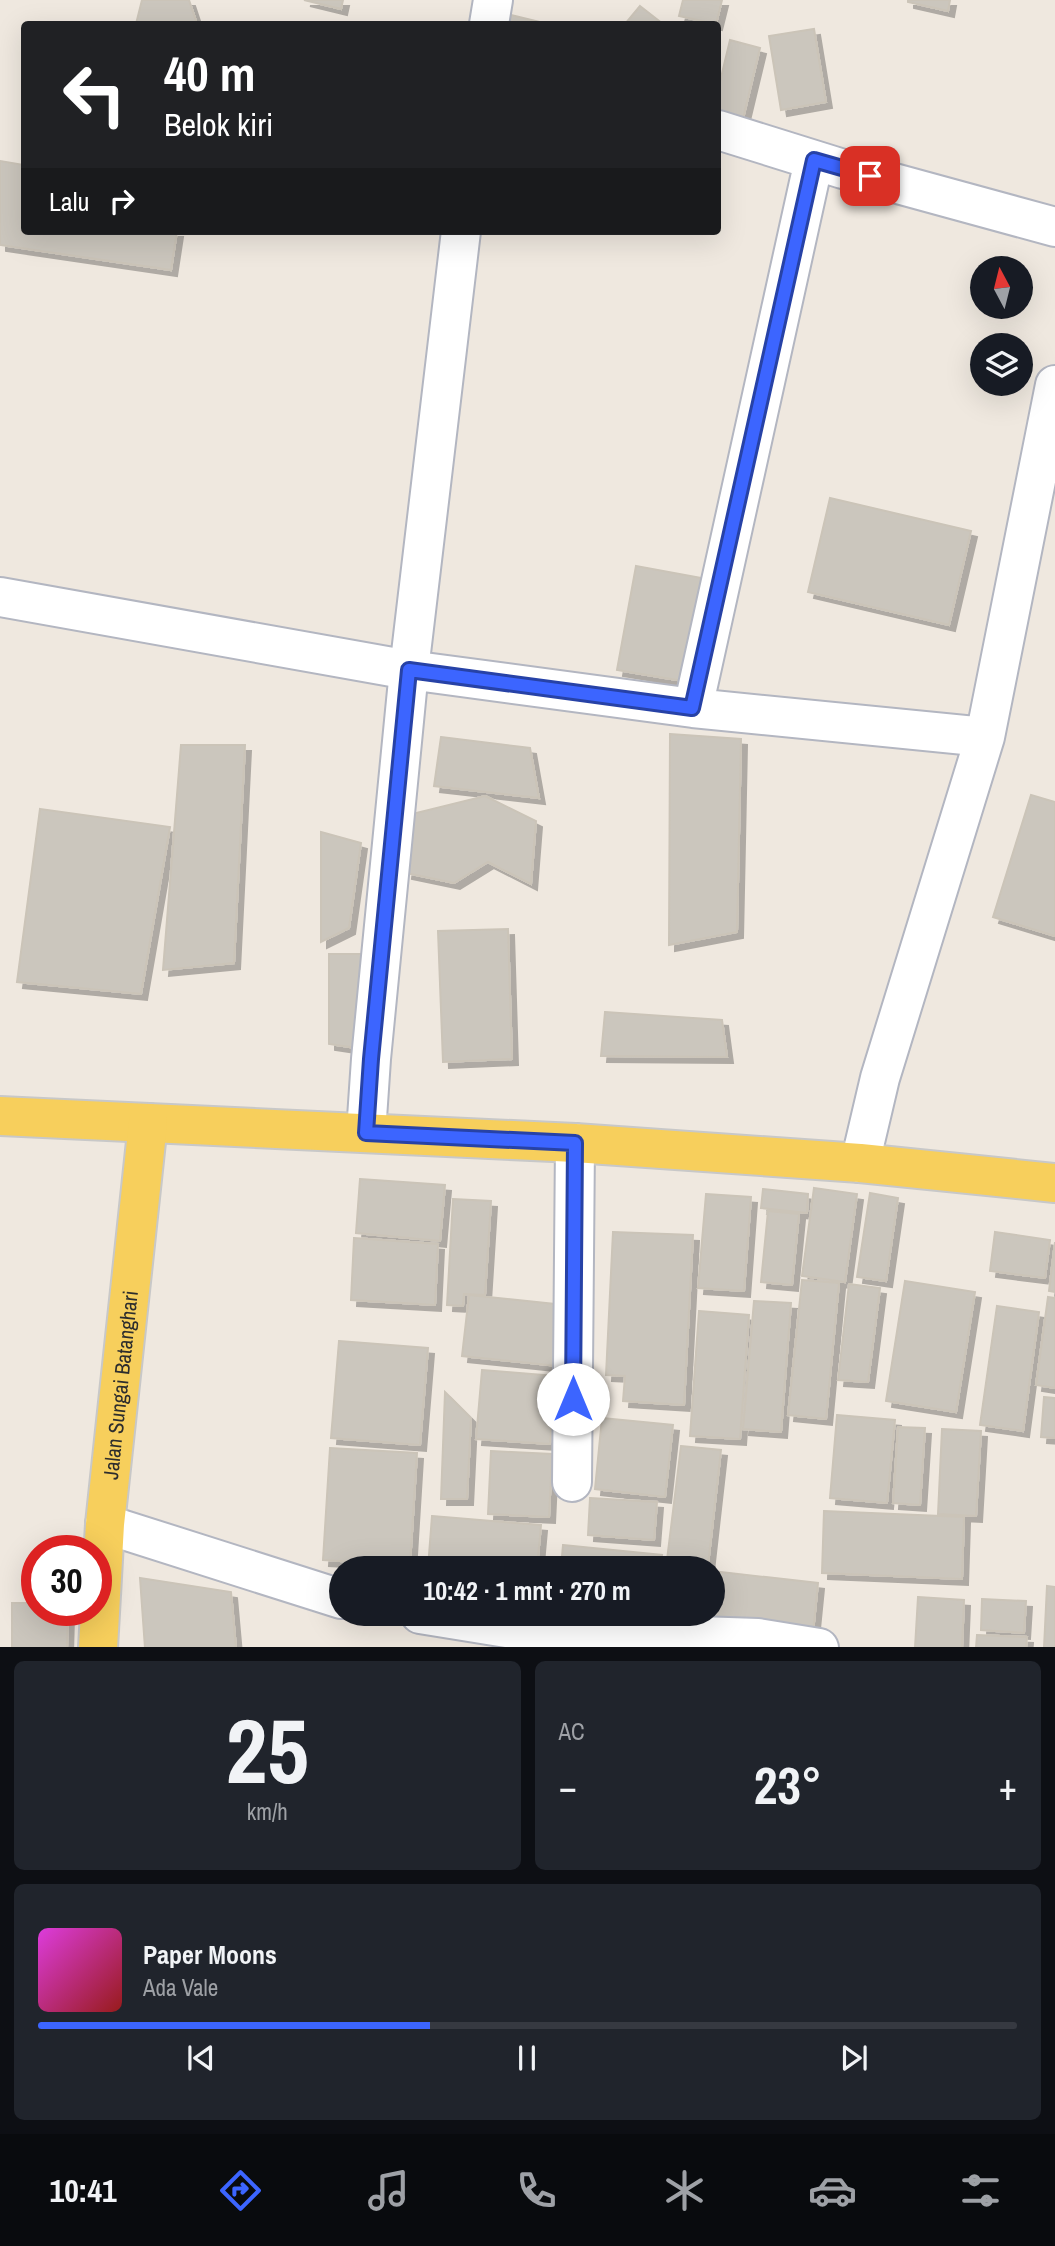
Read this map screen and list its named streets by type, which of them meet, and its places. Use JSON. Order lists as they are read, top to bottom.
{
  "streets": {
    "main road": ["Jalan Sungai Batanghari"]
  },
  "north": "top",
  "page": {
    "turn": ["40 m", "Belok kiri"],
    "then": "Lalu",
    "limit": "30",
    "trip": "10:42 · 1 mnt · 270 m",
    "tile": [
      ["25", "km/h"],
      "AC"
    ],
    "heat": ["−", "23°", "+"],
    "song": ["Paper Moons", "Ada Vale"],
    "tabs": "10:41"
  }
}
